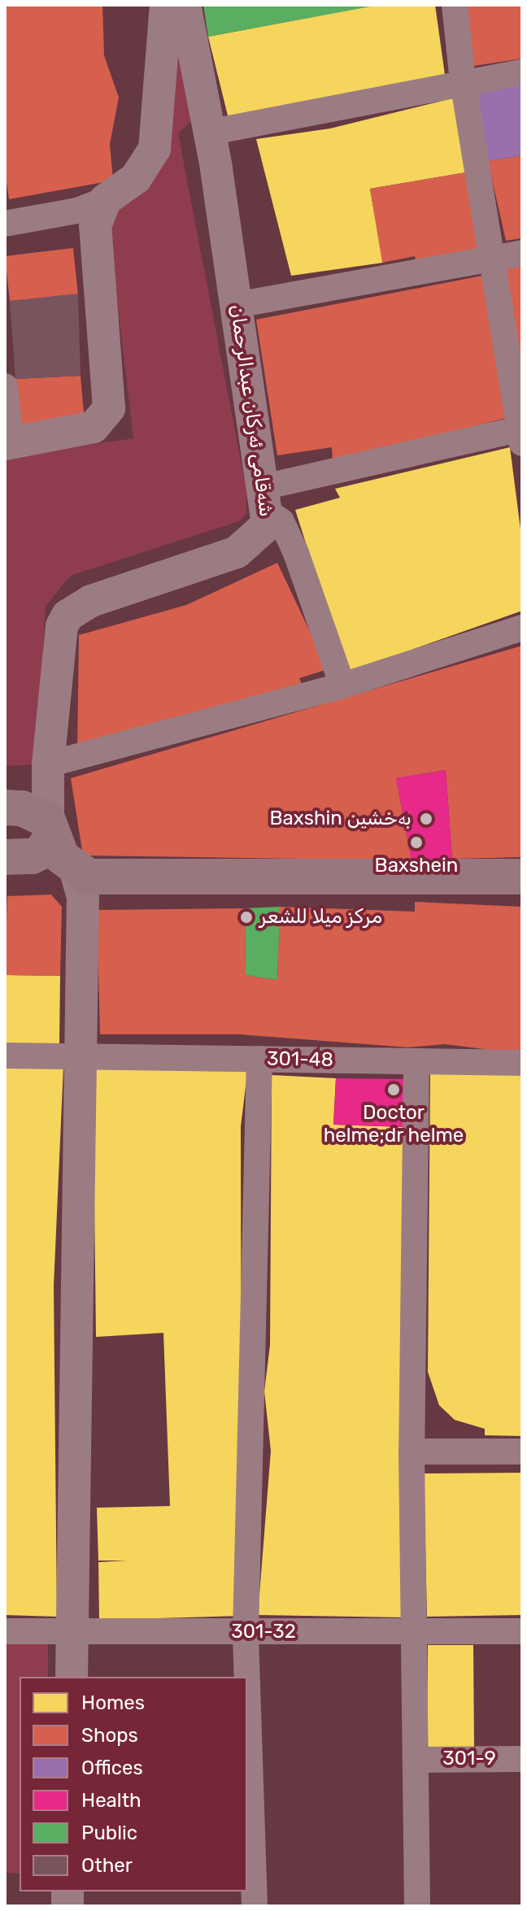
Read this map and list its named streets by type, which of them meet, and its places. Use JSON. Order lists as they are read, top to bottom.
{
  "streets": {
    "street": [
      "شەقامی ئەرکان عبدالرحمان",
      "301-48",
      "301-32",
      "301-9"
    ]
  },
  "places": [
    "Baxshin بەخشین",
    "Baxshein",
    "مركز ميلا للشعر",
    "Doctor helme;dr helme"
  ],
  "legend": [
    "Homes",
    "Shops",
    "Offices",
    "Health",
    "Public",
    "Other"
  ]
}
